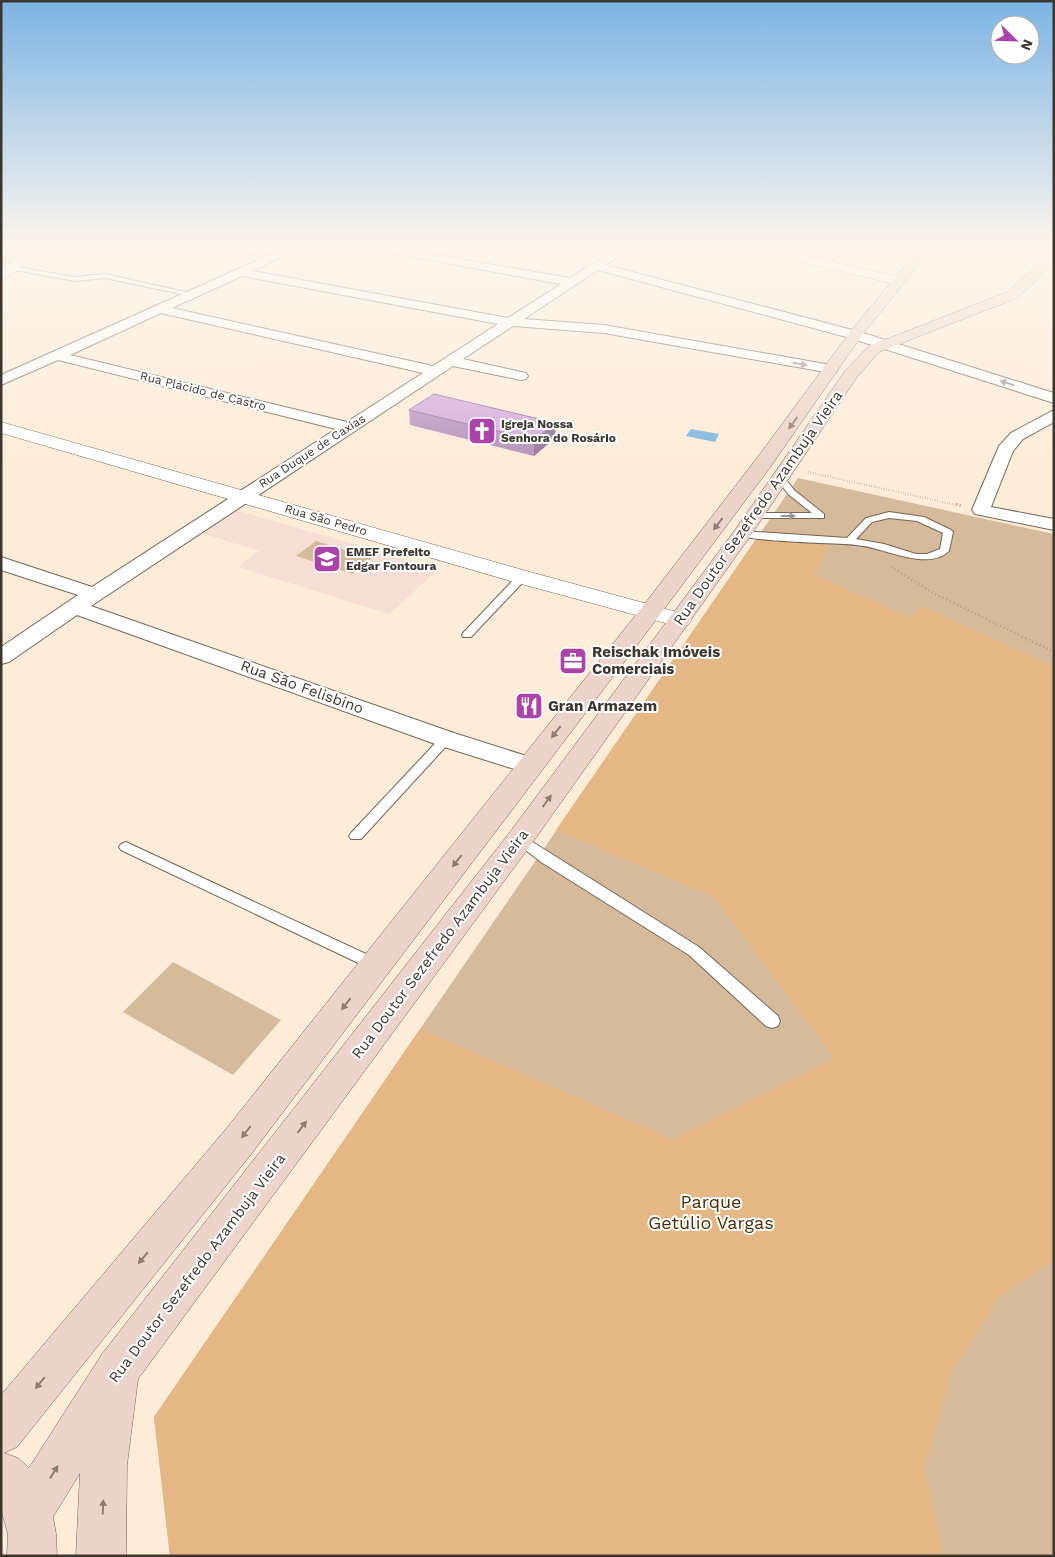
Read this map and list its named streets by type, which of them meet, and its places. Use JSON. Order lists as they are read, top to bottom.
{
  "streets": {
    "main road": ["Rua Doutor Sezefredo Azambuja Vieira"],
    "street": [
      "Rua Plácido de Castro",
      "Rua Duque de Caxias",
      "Rua São Pedro",
      "Rua São Felisbino"
    ]
  },
  "crossings": [
    ["Rua Plácido de Castro", "Rua Duque de Caxias"],
    ["Rua Duque de Caxias", "Rua São Pedro"],
    ["Rua Duque de Caxias", "Rua São Felisbino"],
    ["Rua Doutor Sezefredo Azambuja Vieira", "Rua São Pedro"],
    ["Rua Doutor Sezefredo Azambuja Vieira", "Rua São Felisbino"]
  ],
  "parks": ["Parque Getúlio Vargas"],
  "places": {
    "church": ["Igreja Nossa Senhora do Rosário"],
    "school or university": ["EMEF Prefeito Edgar Fontoura"],
    "office": ["Reischak Imóveis Comerciais"],
    "restaurant": ["Gran Armazem"]
  },
  "north": "bottom right"
}
